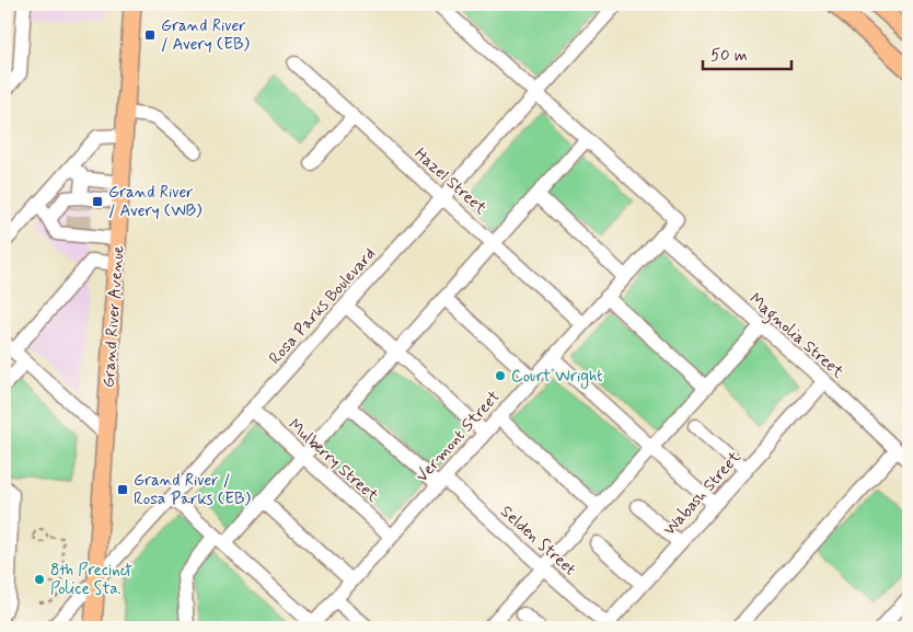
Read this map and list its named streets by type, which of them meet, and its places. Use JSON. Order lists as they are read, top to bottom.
{
  "streets": {
    "main road": ["Grand River Avenue"],
    "street": [
      "Hazel Street",
      "Rosa Parks Boulevard",
      "Magnolia Street",
      "Vermont Street",
      "Mulberry Street",
      "Wabash Street",
      "Selden Street"
    ]
  },
  "crossings": [
    ["Hazel Street", "Rosa Parks Boulevard"],
    ["Hazel Street", "Vermont Street"],
    ["Rosa Parks Boulevard", "Grand River Avenue"],
    ["Rosa Parks Boulevard", "Mulberry Street"],
    ["Magnolia Street", "Vermont Street"],
    ["Magnolia Street", "Wabash Street"],
    ["Vermont Street", "Mulberry Street"],
    ["Vermont Street", "Selden Street"],
    ["Wabash Street", "Selden Street"]
  ],
  "places": {
    "transit": ["Grand River / Avery (EB)", "Grand River / Avery (WB)", "Grand River / Rosa Parks (EB)"],
    "other": ["Court Wright", "8th Precinct Police Sta."]
  },
  "scale_bar": "50 m"
}
